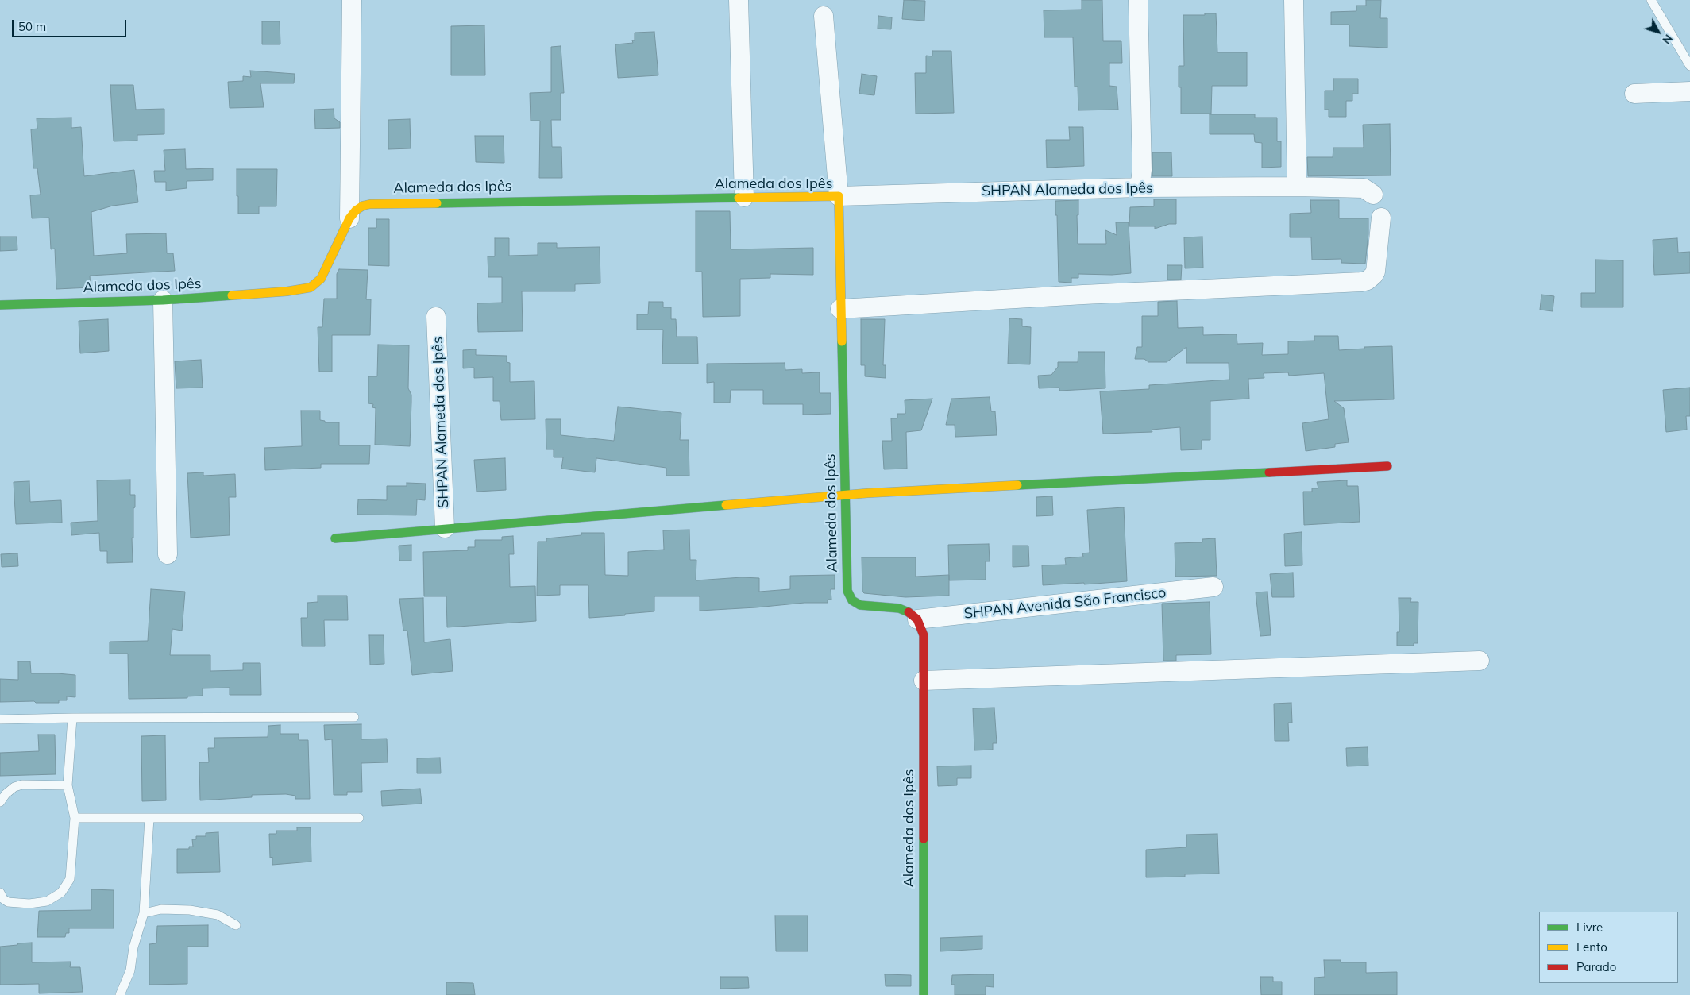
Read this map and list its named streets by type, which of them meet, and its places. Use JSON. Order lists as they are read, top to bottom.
{
  "streets": {
    "street": ["Alameda dos Ipês", "SHPAN Alameda dos Ipês", "SHPAN Avenida São Francisco"]
  },
  "crossings": [
    ["Alameda dos Ipês", "SHPAN Alameda dos Ipês"],
    ["Alameda dos Ipês", "SHPAN Avenida São Francisco"]
  ],
  "legend": ["Livre", "Lento", "Parado"],
  "scale_bar": "50 m",
  "north": "bottom right"
}
